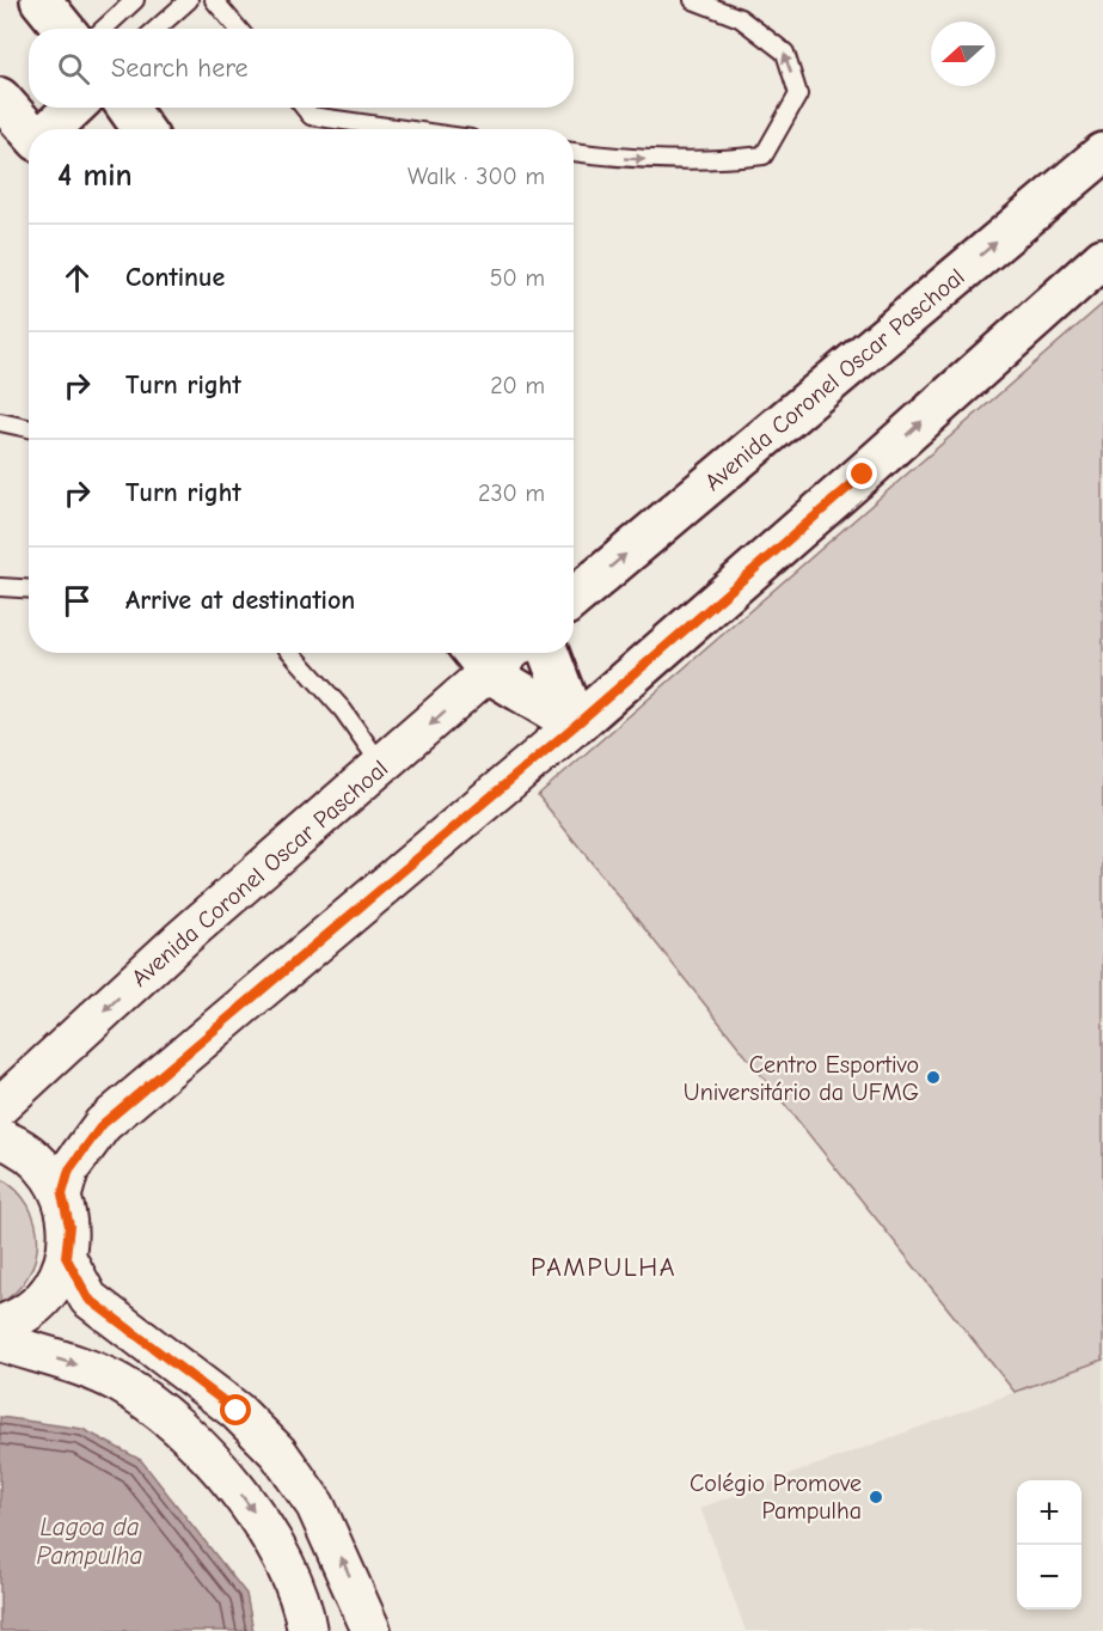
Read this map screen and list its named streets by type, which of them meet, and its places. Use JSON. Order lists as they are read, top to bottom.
{
  "streets": {
    "main road": ["Avenida Coronel Oscar Paschoal"]
  },
  "districts": ["PAMPULHA"],
  "water": ["Lagoa da Pampulha"],
  "places": ["Centro Esportivo Universitário da UFMG", "Colégio Promove Pampulha"],
  "north": "left",
  "page": {
    "search": "Search here",
    "heading": ["4 min", "Walk · 300 m"],
    "list": [
      ["Continue", "50 m"],
      ["Turn right", "20 m"],
      ["Turn right", "230 m"],
      "Arrive at destination"
    ],
    "map_buttons": ["+", "−"]
  }
}
